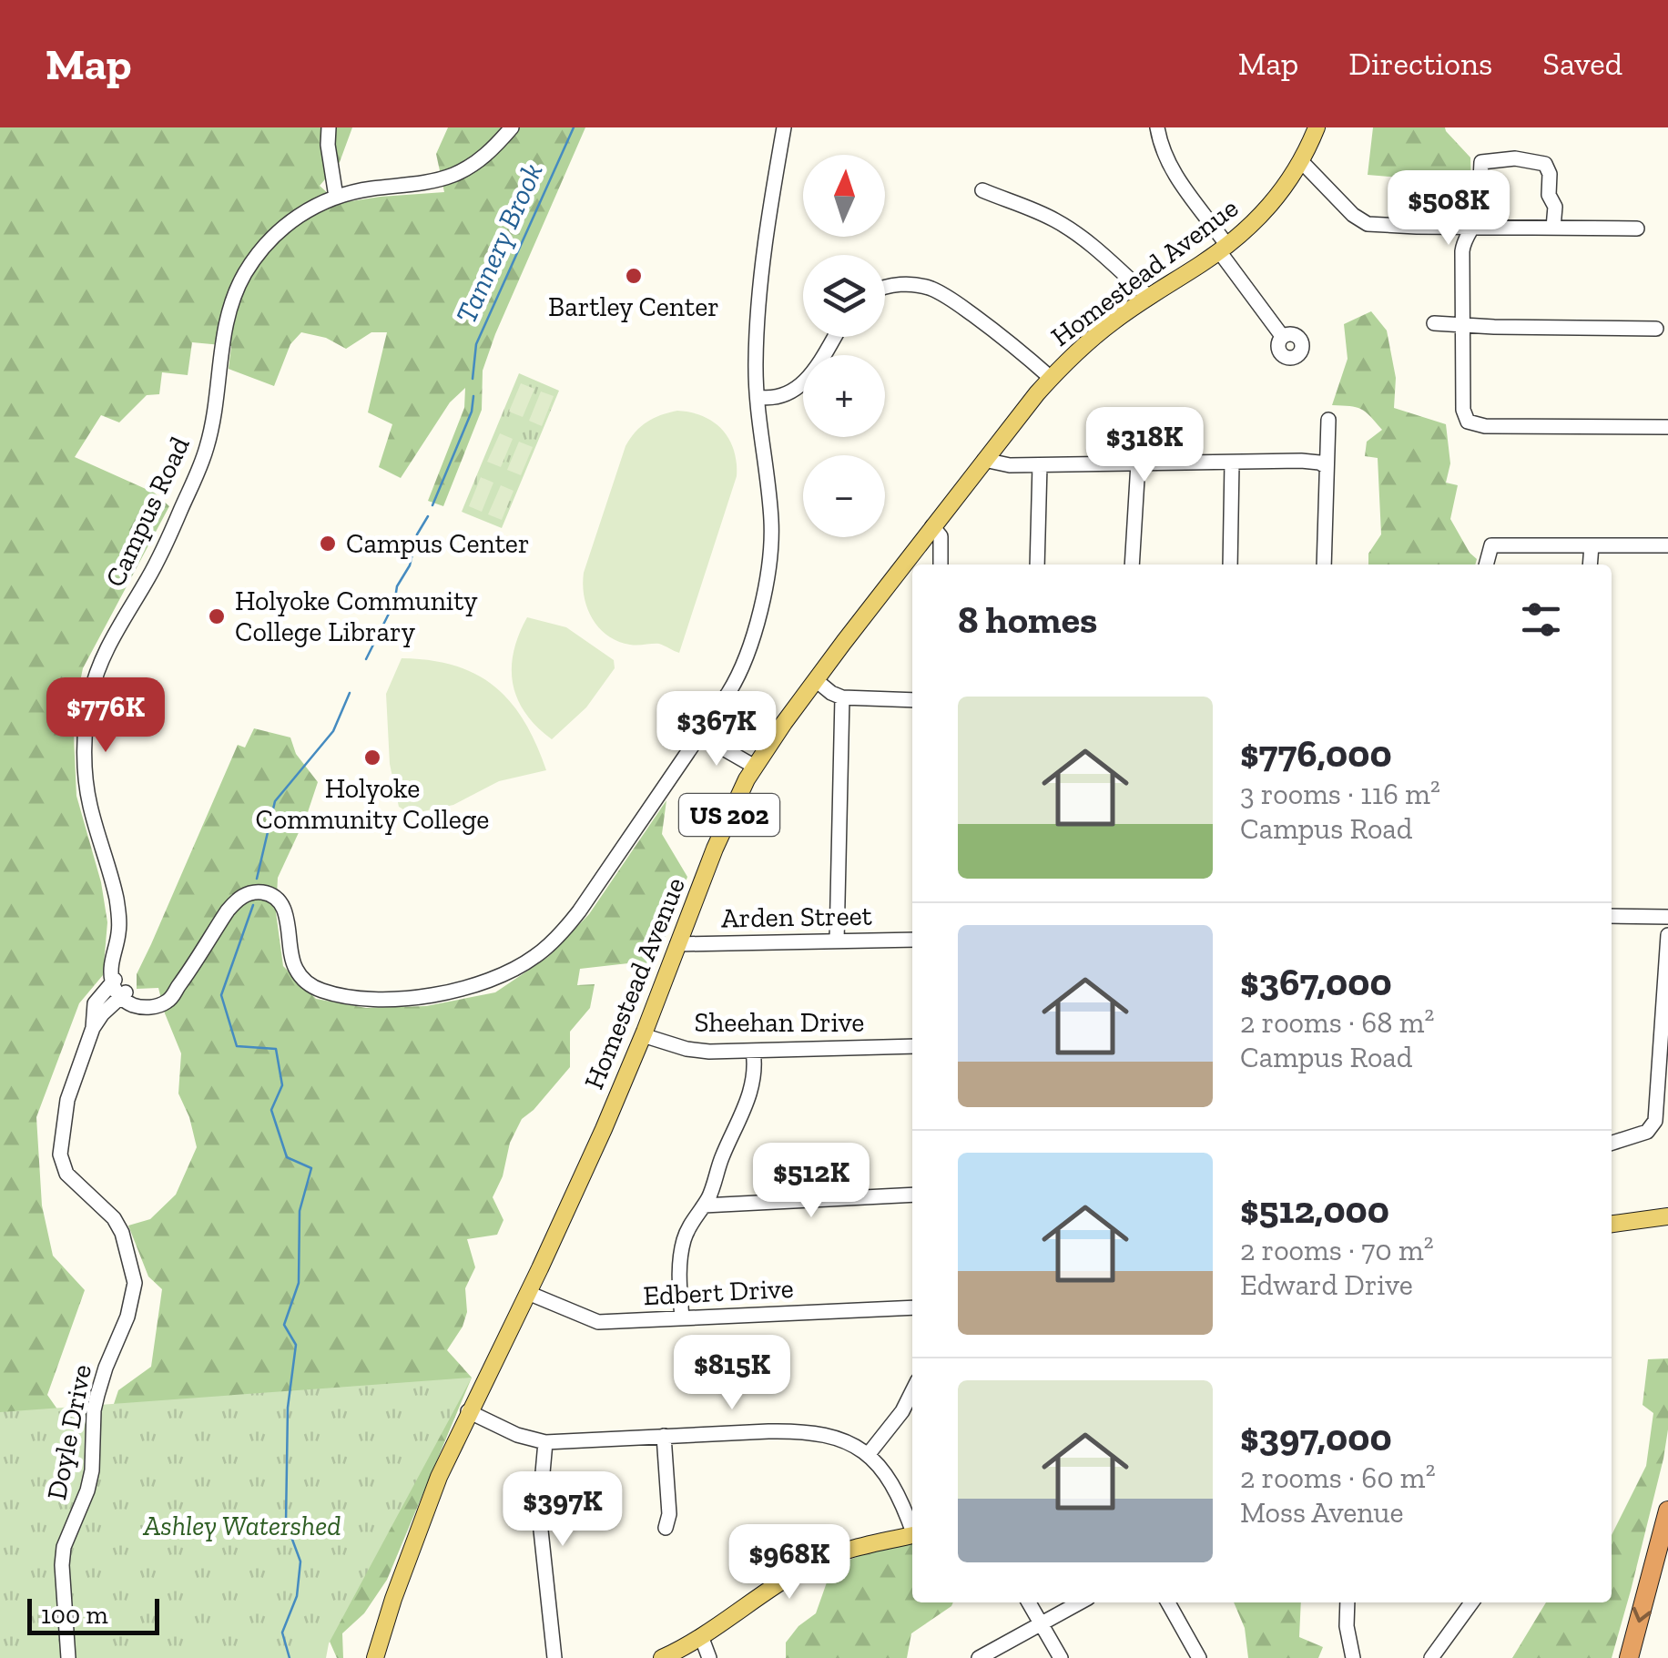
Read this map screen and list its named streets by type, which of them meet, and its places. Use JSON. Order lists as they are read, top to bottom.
{
  "streets": {
    "main road": ["Homestead Avenue", "US 202"],
    "street": [
      "Campus Road",
      "Arden Street",
      "Sheehan Drive",
      "Edbert Drive",
      "Doyle Drive"
    ]
  },
  "crossings": [
    ["Homestead Avenue", "Arden Street"],
    ["Homestead Avenue", "Sheehan Drive"],
    ["Homestead Avenue", "Edbert Drive"],
    ["Campus Road", "Doyle Drive"]
  ],
  "water": ["Tannery Brook"],
  "parks": ["Ashley Watershed"],
  "places": [
    "Bartley Center",
    "Campus Center",
    "Holyoke Community College Library",
    "Holyoke Community College"
  ],
  "scale_bar": "100 m",
  "north": "top",
  "page": {
    "header": "Map",
    "nav": ["Map", "Directions", "Saved"],
    "map_buttons": ["+", "−"],
    "price": [
      "$508K",
      "$318K",
      "$776K",
      "$367K",
      "$512K",
      "$815K",
      "$397K",
      "$968K"
    ],
    "heading": "8 homes",
    "list": [
      {
        "name": "$776,000",
        "note": "3 rooms · 116 m² · Campus Road"
      },
      {
        "name": "$367,000",
        "note": "2 rooms · 68 m² · Campus Road"
      },
      {
        "name": "$512,000",
        "note": "2 rooms · 70 m² · Edward Drive"
      },
      {
        "name": "$397,000",
        "note": "2 rooms · 60 m² · Moss Avenue"
      }
    ],
    "scale": "100 m"
  }
}
